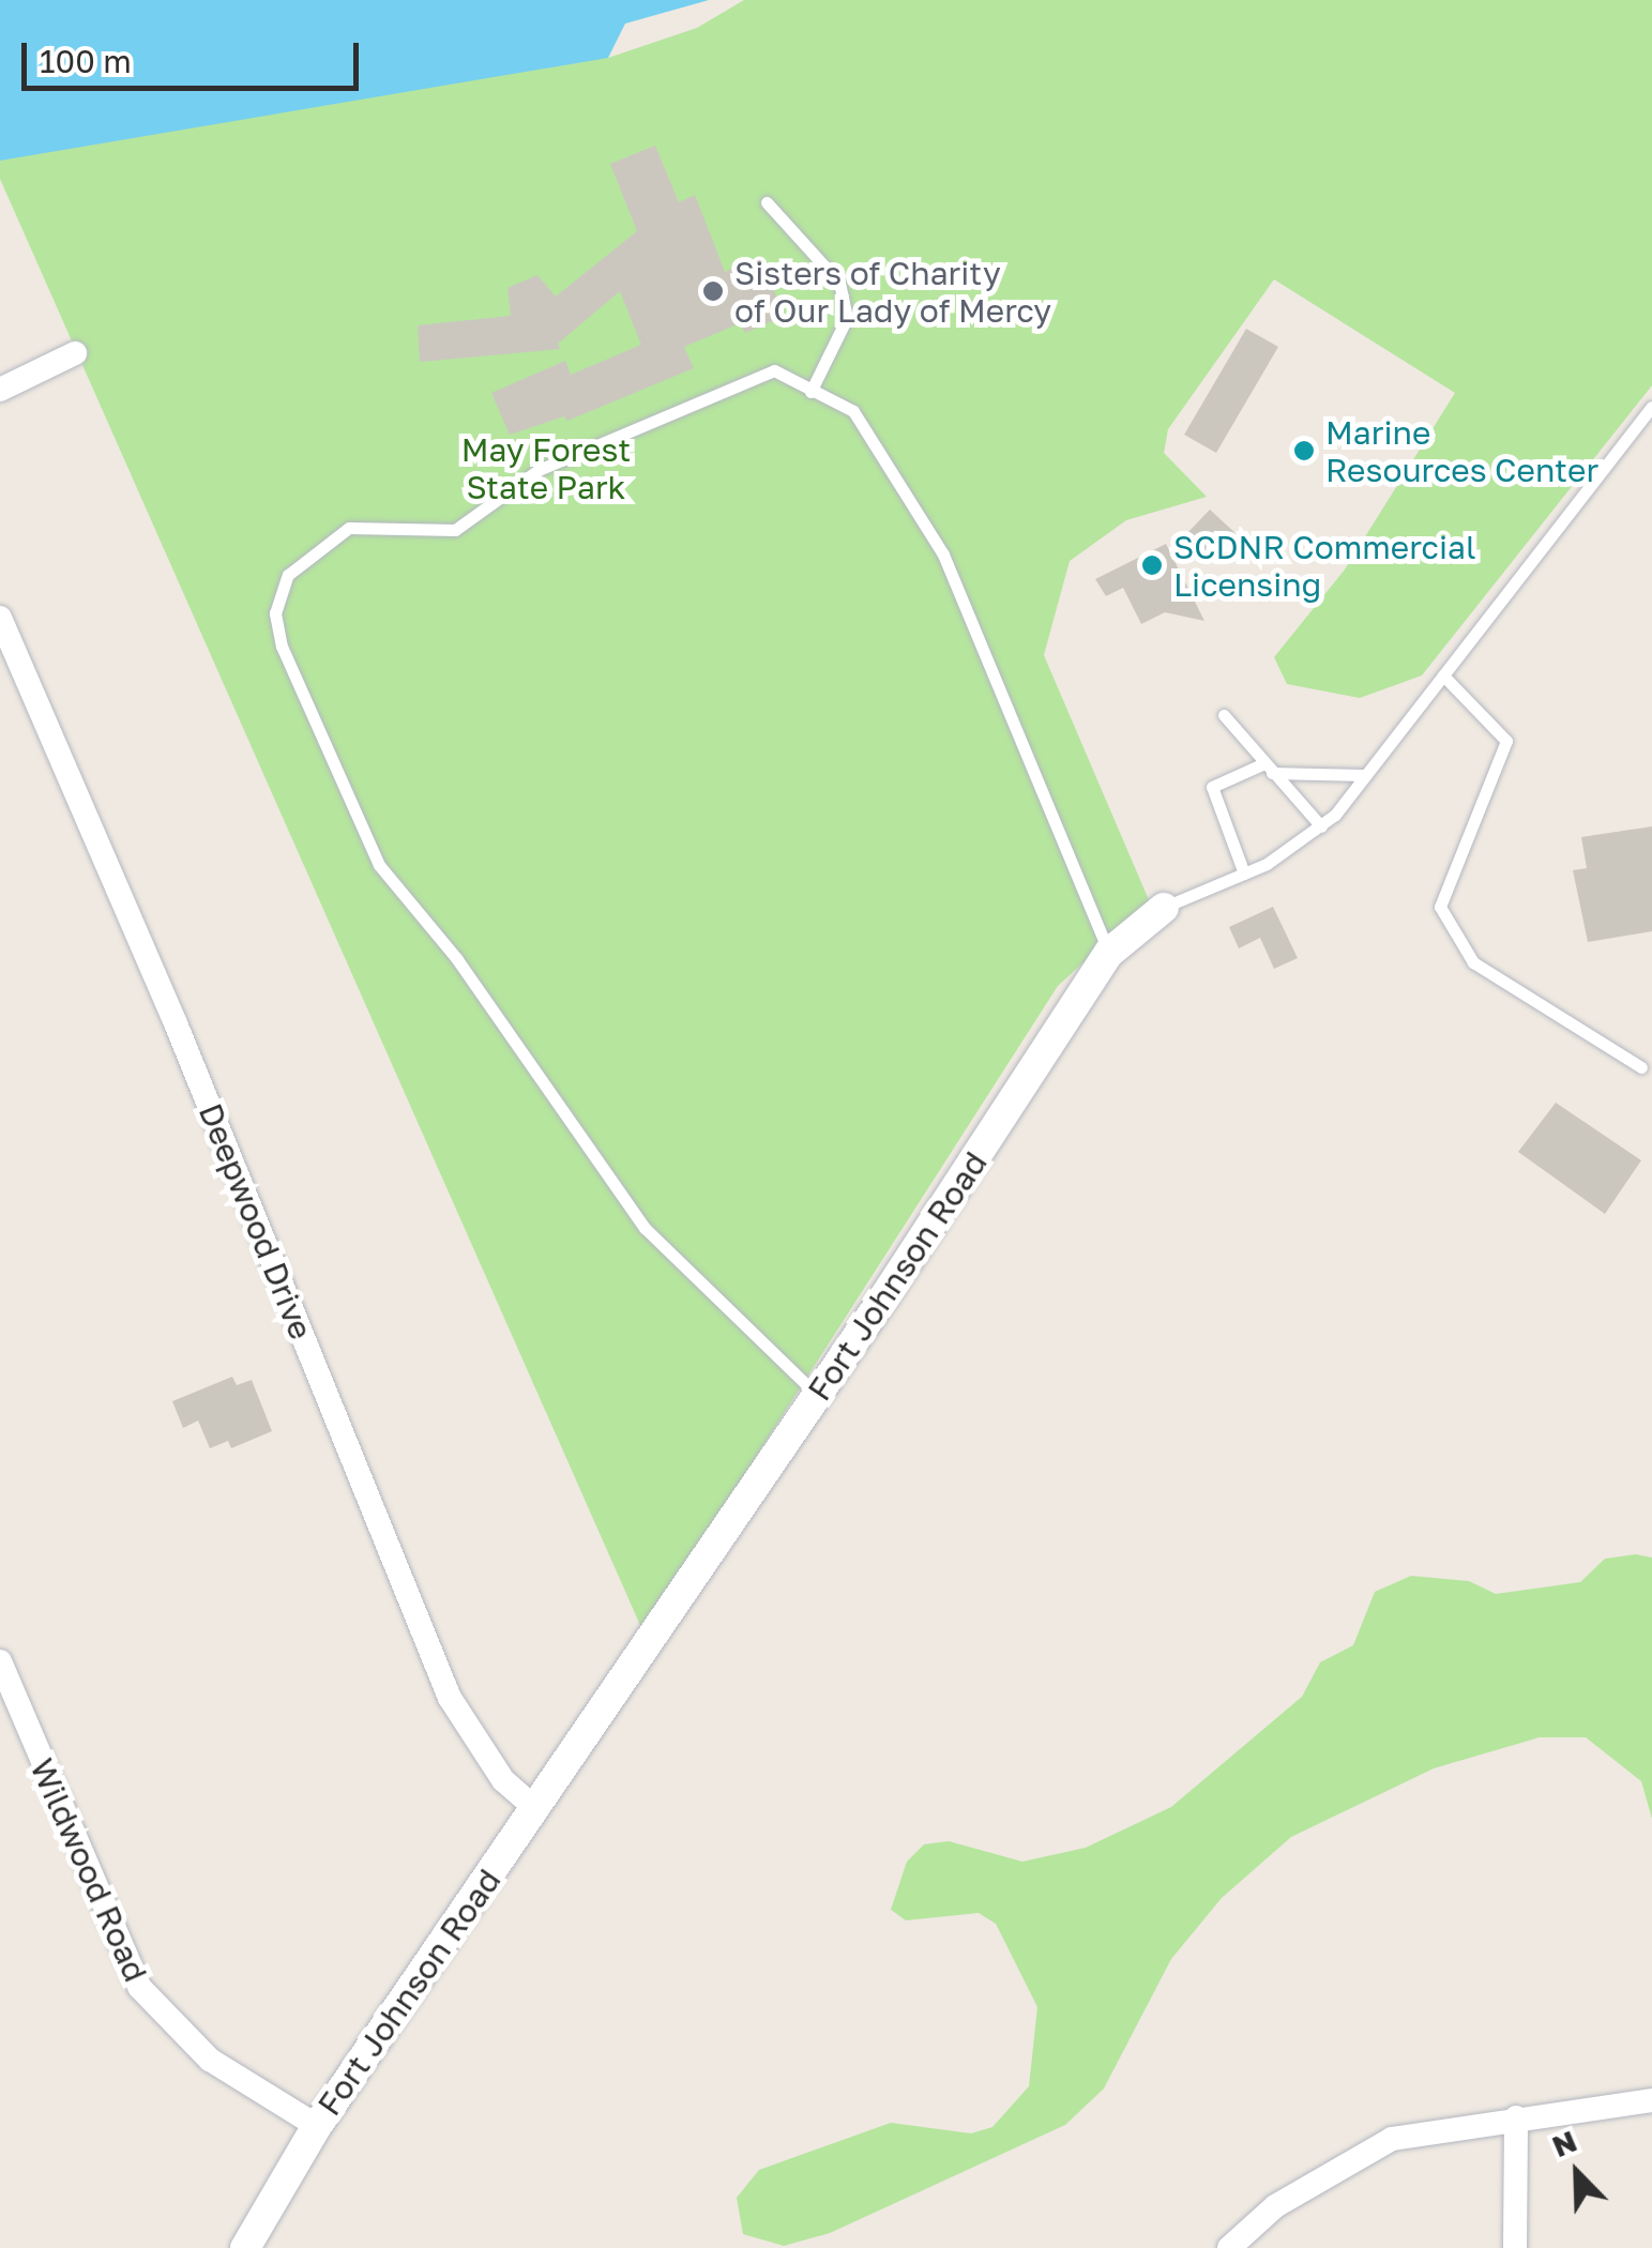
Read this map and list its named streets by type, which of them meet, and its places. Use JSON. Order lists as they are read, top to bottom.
{
  "streets": {
    "street": ["Deepwood Drive", "Fort Johnson Road", "Wildwood Road"]
  },
  "crossings": [
    ["Deepwood Drive", "Fort Johnson Road"],
    ["Fort Johnson Road", "Wildwood Road"]
  ],
  "parks": ["May Forest State Park"],
  "places": ["Sisters of Charity of Our Lady of Mercy", "Marine Resources Center", "SCDNR Commercial Licensing"],
  "scale_bar": "100 m",
  "north": "top left"
}
